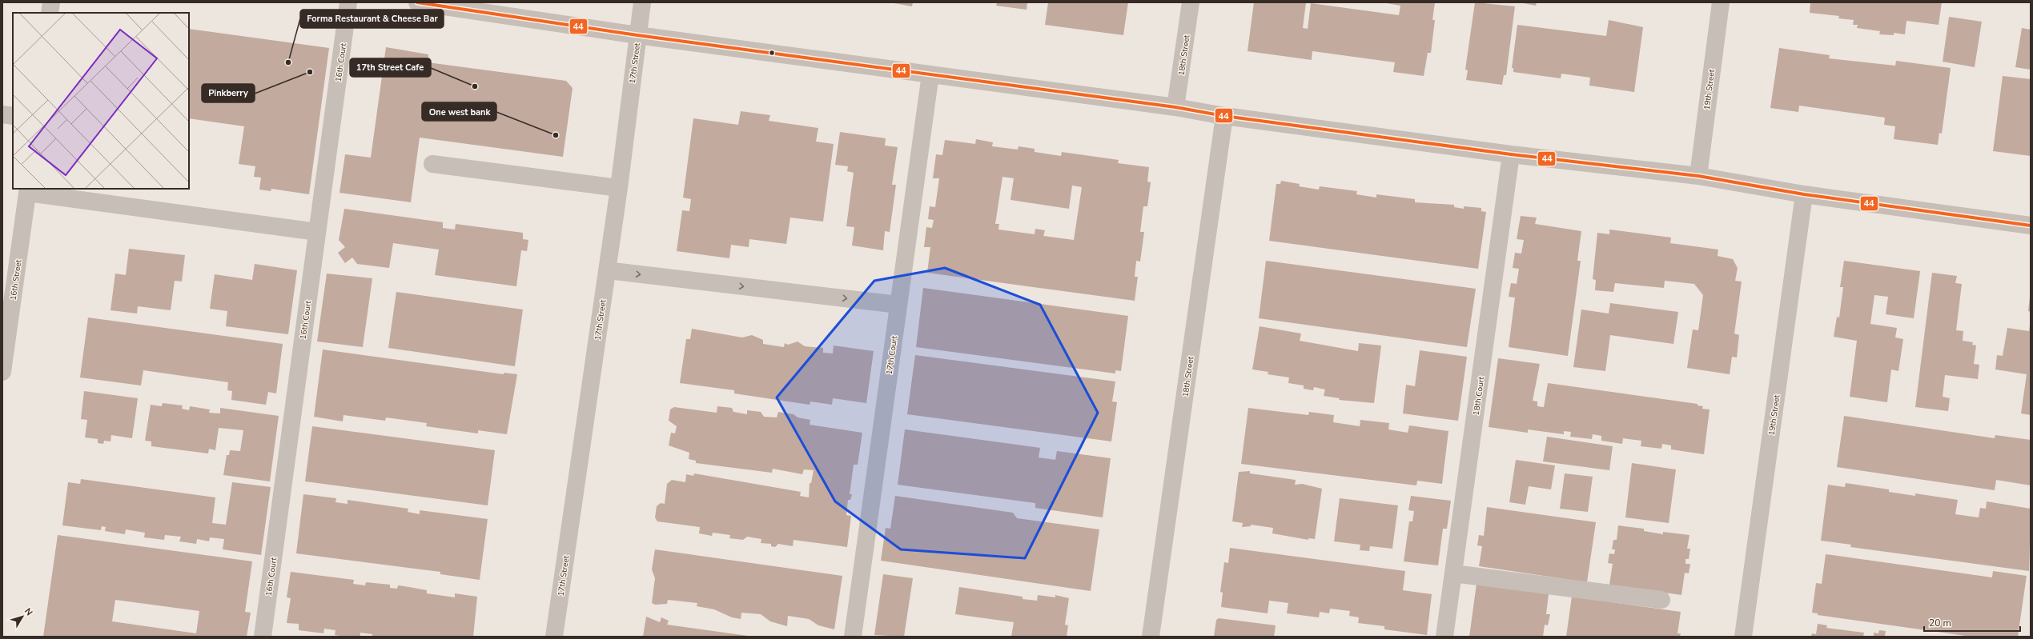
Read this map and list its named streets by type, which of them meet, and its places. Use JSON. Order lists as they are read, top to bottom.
{
  "streets": {
    "street": [
      "18th Street",
      "16th Court",
      "17th Street",
      "19th Street",
      "16th Street",
      "17th Court",
      "18th Court"
    ]
  },
  "places": [
    "Forma Restaurant & Cheese Bar",
    "Pinkberry",
    "17th Street Cafe",
    "One west bank"
  ],
  "lines": ["transit line 44"],
  "scale_bar": "20 m",
  "north": "top right"
}
